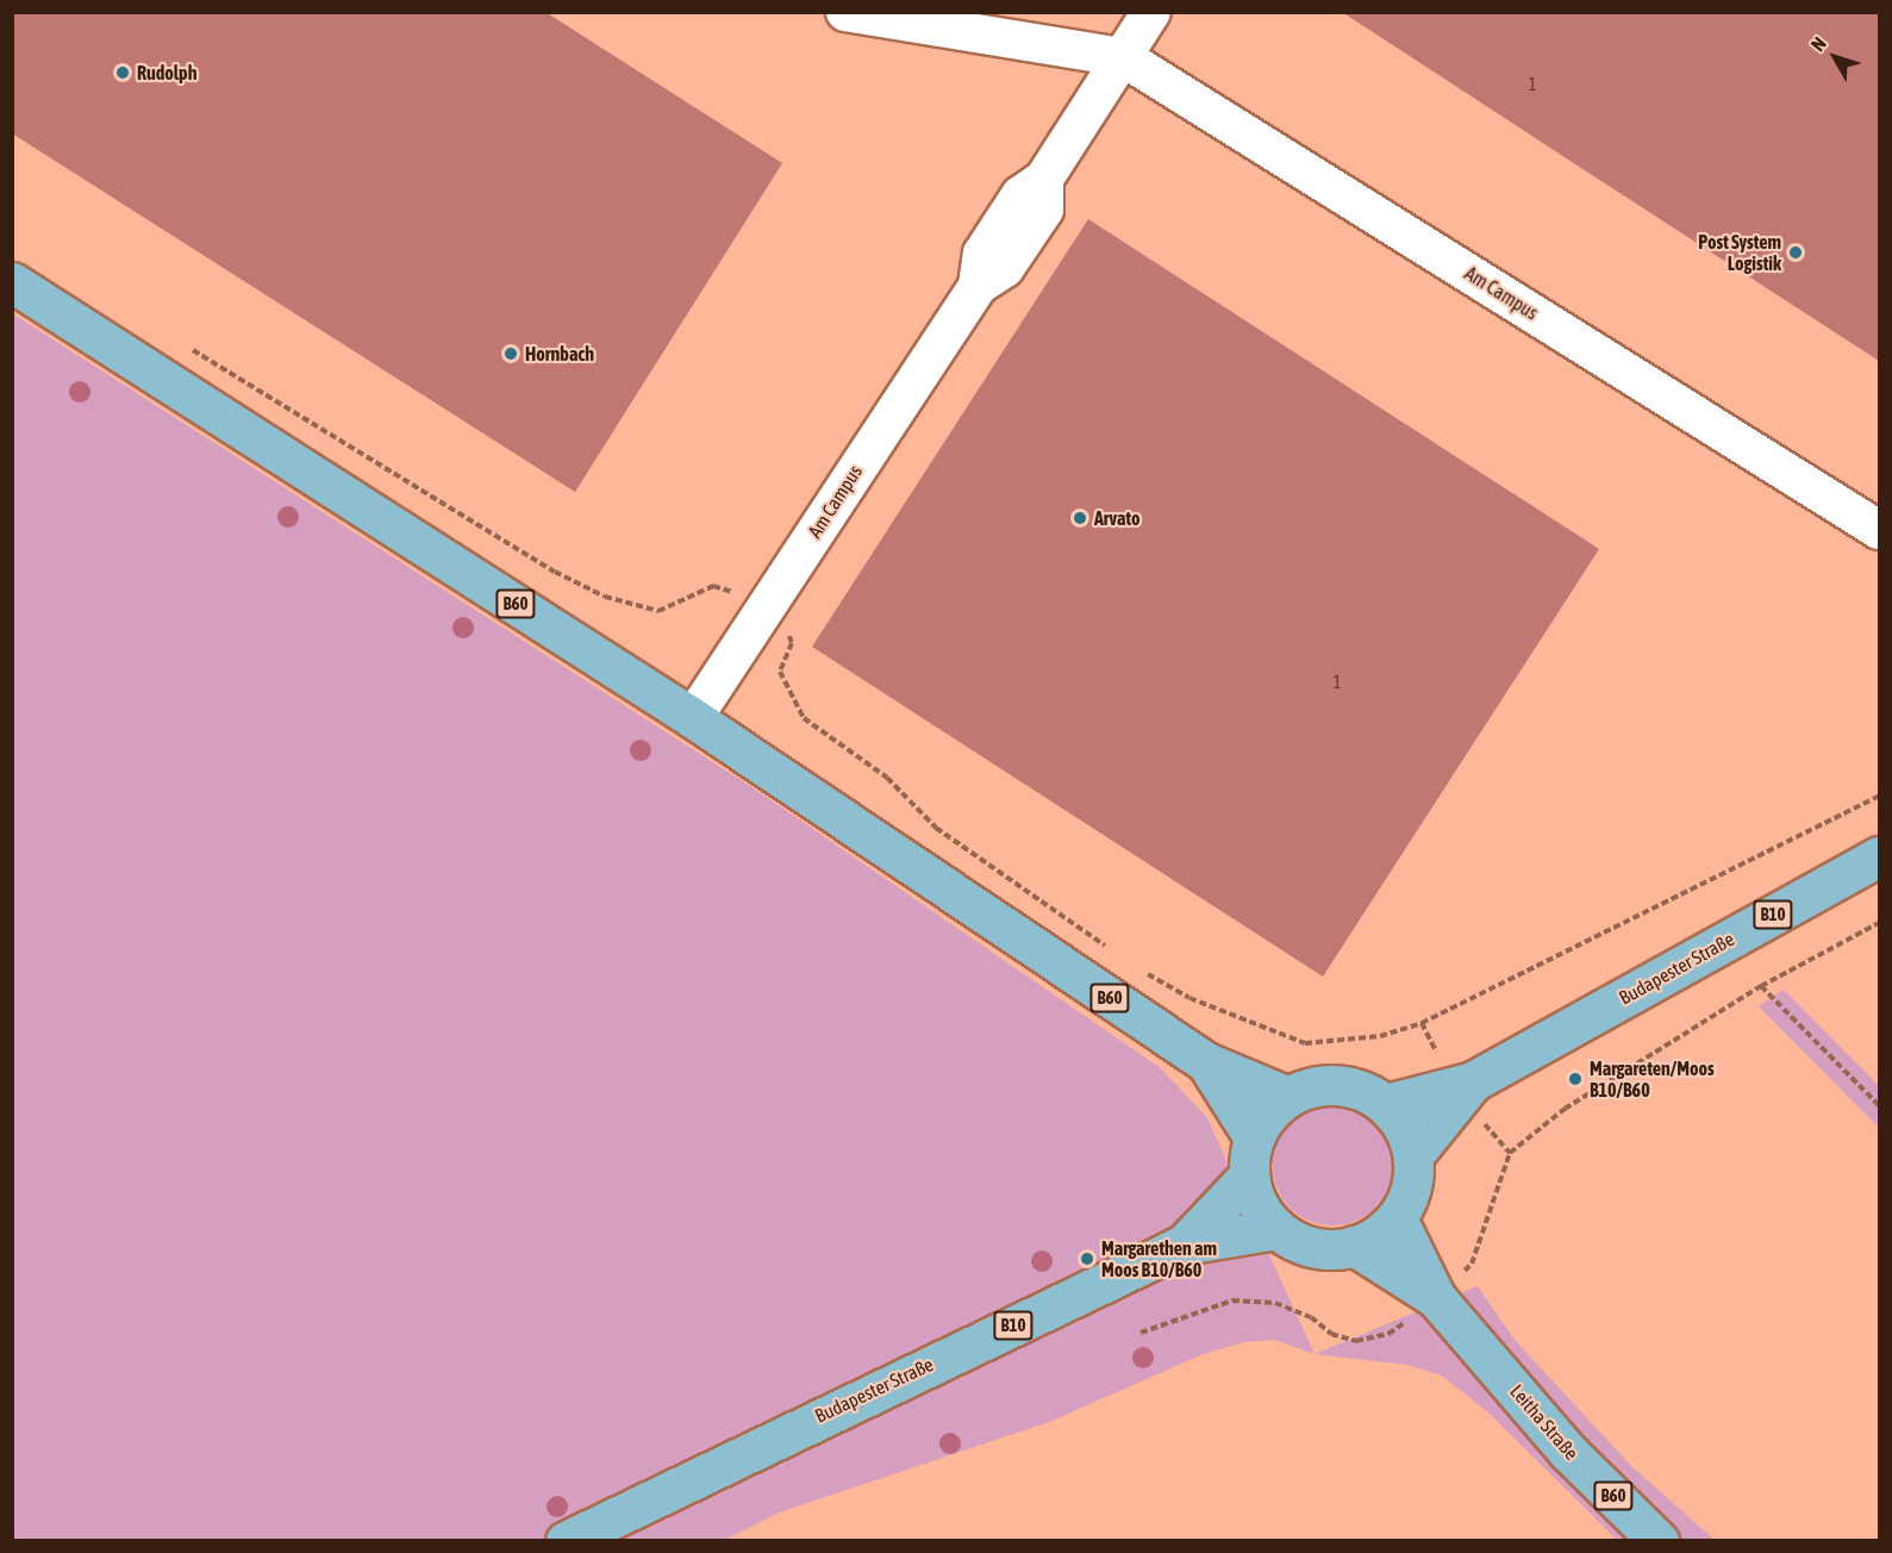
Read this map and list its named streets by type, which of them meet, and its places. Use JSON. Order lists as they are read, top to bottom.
{
  "streets": {
    "main road": [
      "B60",
      "B10",
      "Budapester Straße",
      "Leitha Straße"
    ],
    "street": ["Am Campus"]
  },
  "crossings": [
    ["Am Campus", "B60"],
    ["B60", "B10"],
    ["B60", "Budapester Straße"],
    ["B60", "Leitha Straße"],
    ["B10", "Budapester Straße"],
    ["B10", "Leitha Straße"],
    ["Budapester Straße", "Leitha Straße"]
  ],
  "places": [
    "Rudolph",
    "Post System Logistik",
    "Hornbach",
    "Arvato",
    "Margareten/Moos B10/B60",
    "Margarethen am Moos B10/B60"
  ],
  "house_numbers": ["1", "1"],
  "north": "top left"
}
